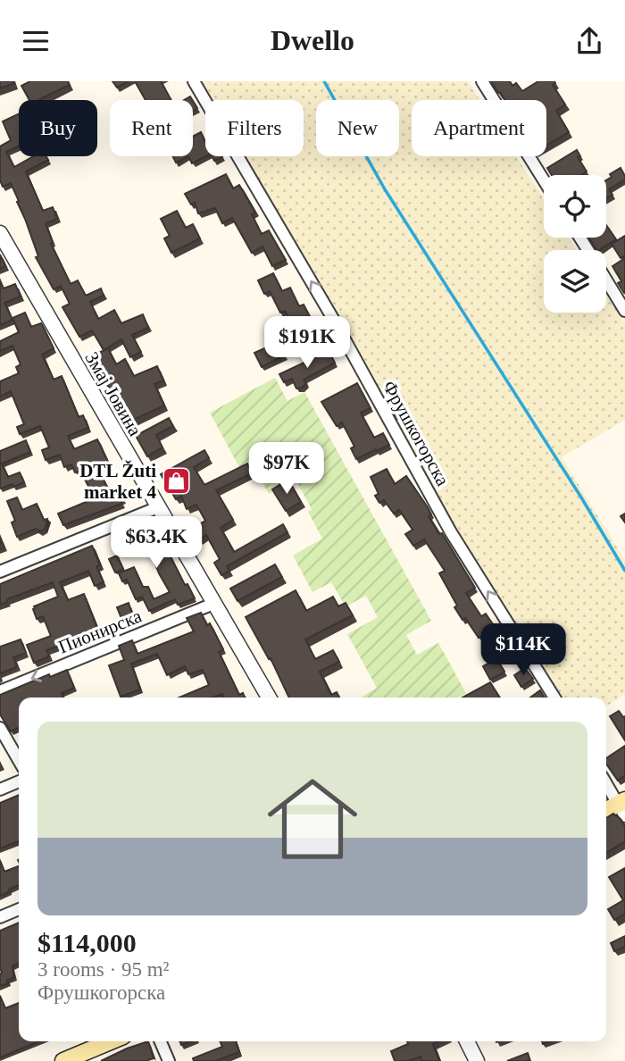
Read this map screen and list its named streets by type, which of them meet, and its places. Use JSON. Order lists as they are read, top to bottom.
{
  "streets": {
    "street": ["Змај Јовина", "Фрушкогорска", "Пионирска"]
  },
  "crossings": [
    ["Змај Јовина", "Пионирска"]
  ],
  "one_way": ["Фрушкогорска", "Пионирска"],
  "places": {
    "shop": ["DTL Žuti market 4"]
  },
  "page": {
    "header": "Dwello",
    "chip": [
      "Buy",
      "Rent",
      "Filters",
      "New",
      "Apartment"
    ],
    "price": [
      "$191K",
      "$97K",
      "$63.4K",
      "$114K"
    ],
    "list": [
      {
        "name": "$114,000",
        "note": "3 rooms · 95 m² · Фрушкогорска"
      }
    ]
  }
}
